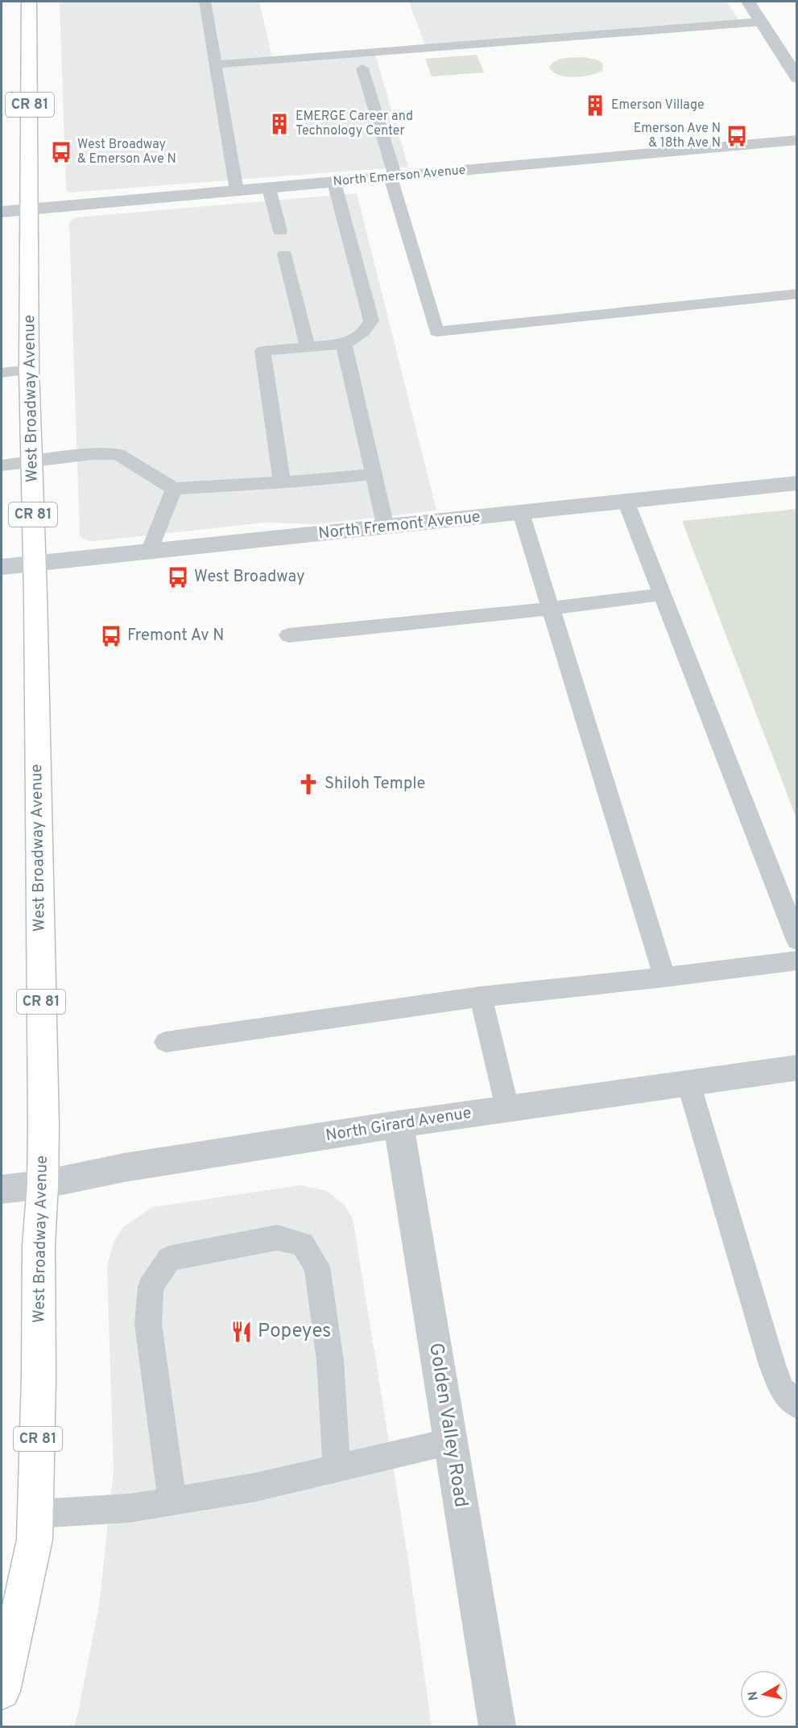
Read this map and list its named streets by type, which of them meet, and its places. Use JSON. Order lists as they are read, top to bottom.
{
  "streets": {
    "main road": ["CR 81", "West Broadway Avenue"],
    "street": [
      "North Emerson Avenue",
      "North Fremont Avenue",
      "North Girard Avenue",
      "Golden Valley Road"
    ]
  },
  "crossings": [
    ["North Emerson Avenue", "West Broadway Avenue"],
    ["West Broadway Avenue", "North Fremont Avenue"],
    ["West Broadway Avenue", "North Girard Avenue"],
    ["North Girard Avenue", "Golden Valley Road"]
  ],
  "places": {
    "building": ["Emerson Village", "EMERGE Career and Technology Center"],
    "bus stop": [
      "Emerson Ave N & 18th Ave N",
      "West Broadway & Emerson Ave N",
      "West Broadway",
      "Fremont Av N"
    ],
    "church": ["Shiloh Temple"],
    "restaurant": ["Popeyes"]
  },
  "north": "left"
}
